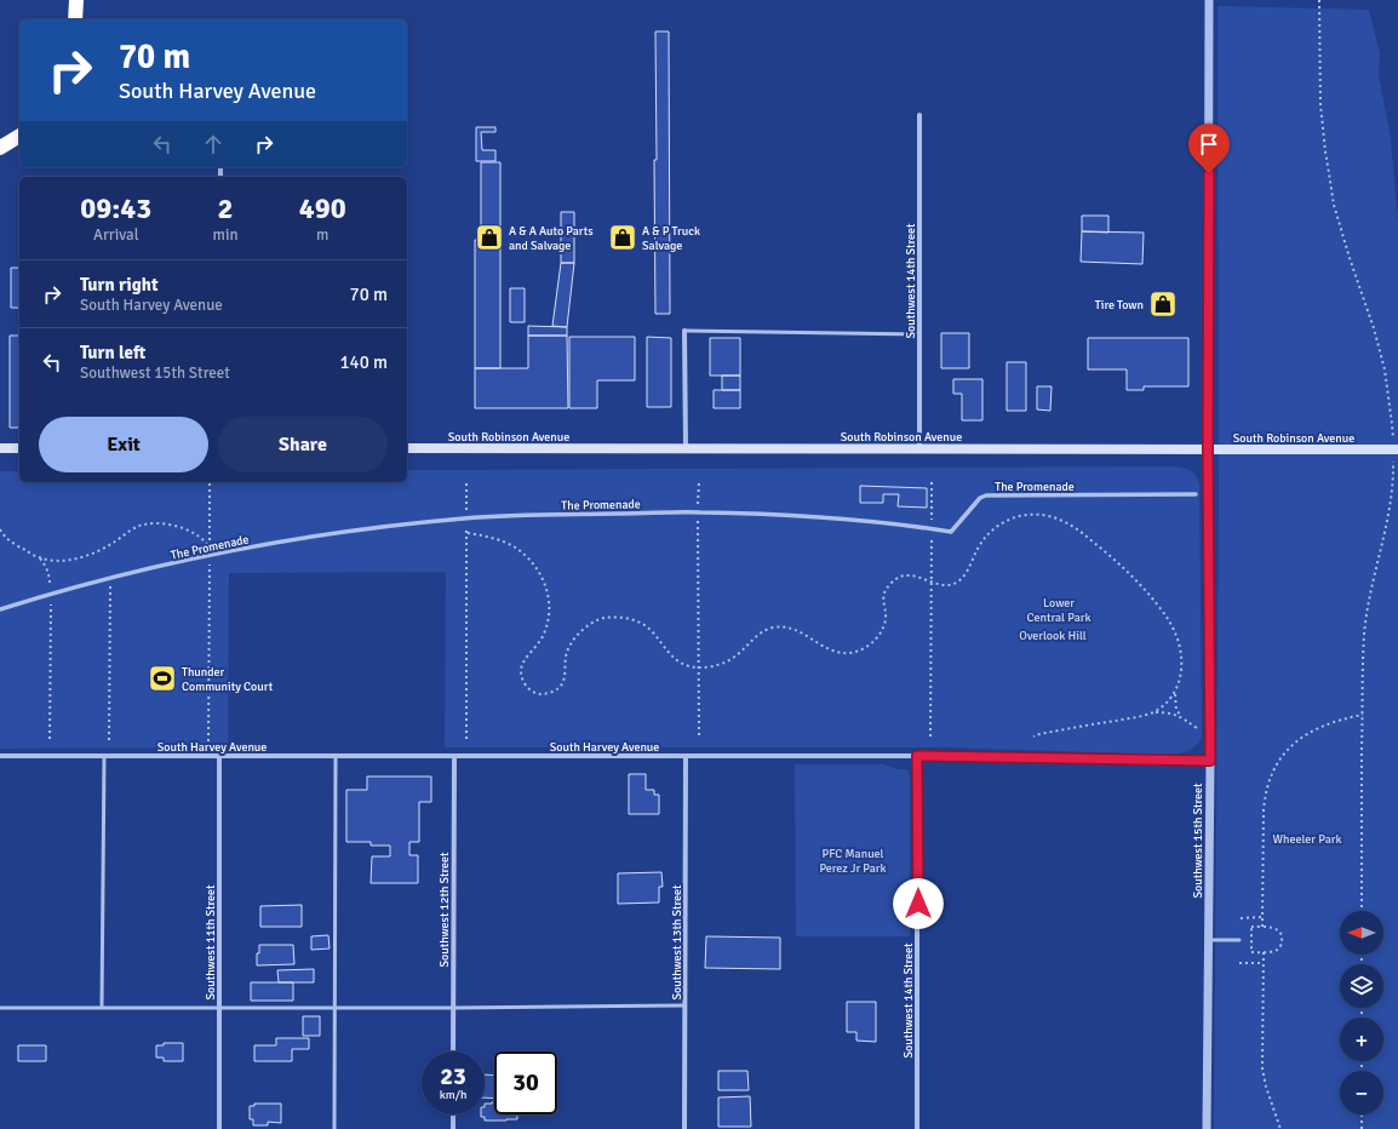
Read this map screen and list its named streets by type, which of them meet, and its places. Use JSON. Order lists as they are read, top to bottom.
{
  "streets": {
    "main road": ["South Robinson Avenue"],
    "street": [
      "Southwest 14th Street",
      "The Promenade",
      "South Harvey Avenue",
      "Southwest 15th Street",
      "Southwest 12th Street",
      "Southwest 11th Street",
      "Southwest 13th Street"
    ]
  },
  "crossings": [
    ["Southwest 14th Street", "South Robinson Avenue"],
    ["Southwest 14th Street", "South Harvey Avenue"],
    ["South Robinson Avenue", "Southwest 15th Street"],
    ["South Harvey Avenue", "Southwest 15th Street"],
    ["South Harvey Avenue", "Southwest 12th Street"],
    ["South Harvey Avenue", "Southwest 11th Street"],
    ["South Harvey Avenue", "Southwest 13th Street"]
  ],
  "parks": [
    "Lower Central Park",
    "Overlook Hill",
    "Wheeler Park",
    "PFC Manuel Perez Jr Park"
  ],
  "places": {
    "shop": ["A & A Auto Parts and Salvage", "A & P Truck Salvage", "Tire Town"],
    "sports": ["Thunder Community Court"]
  },
  "north": "left",
  "page": {
    "turn": ["70 m", "South Harvey Avenue"],
    "eta": [
      "09:43",
      "Arrival",
      "2",
      "min",
      "490",
      "m"
    ],
    "list": [
      {
        "name": "Turn right",
        "note": "South Harvey Avenue",
        "value": "70 m"
      },
      {
        "name": "Turn left",
        "note": "Southwest 15th Street",
        "value": "140 m"
      }
    ],
    "buttons": ["Exit", "Share"],
    "map_buttons": ["+", "−"],
    "speed": "23 km/h",
    "limit": "30"
  }
}
